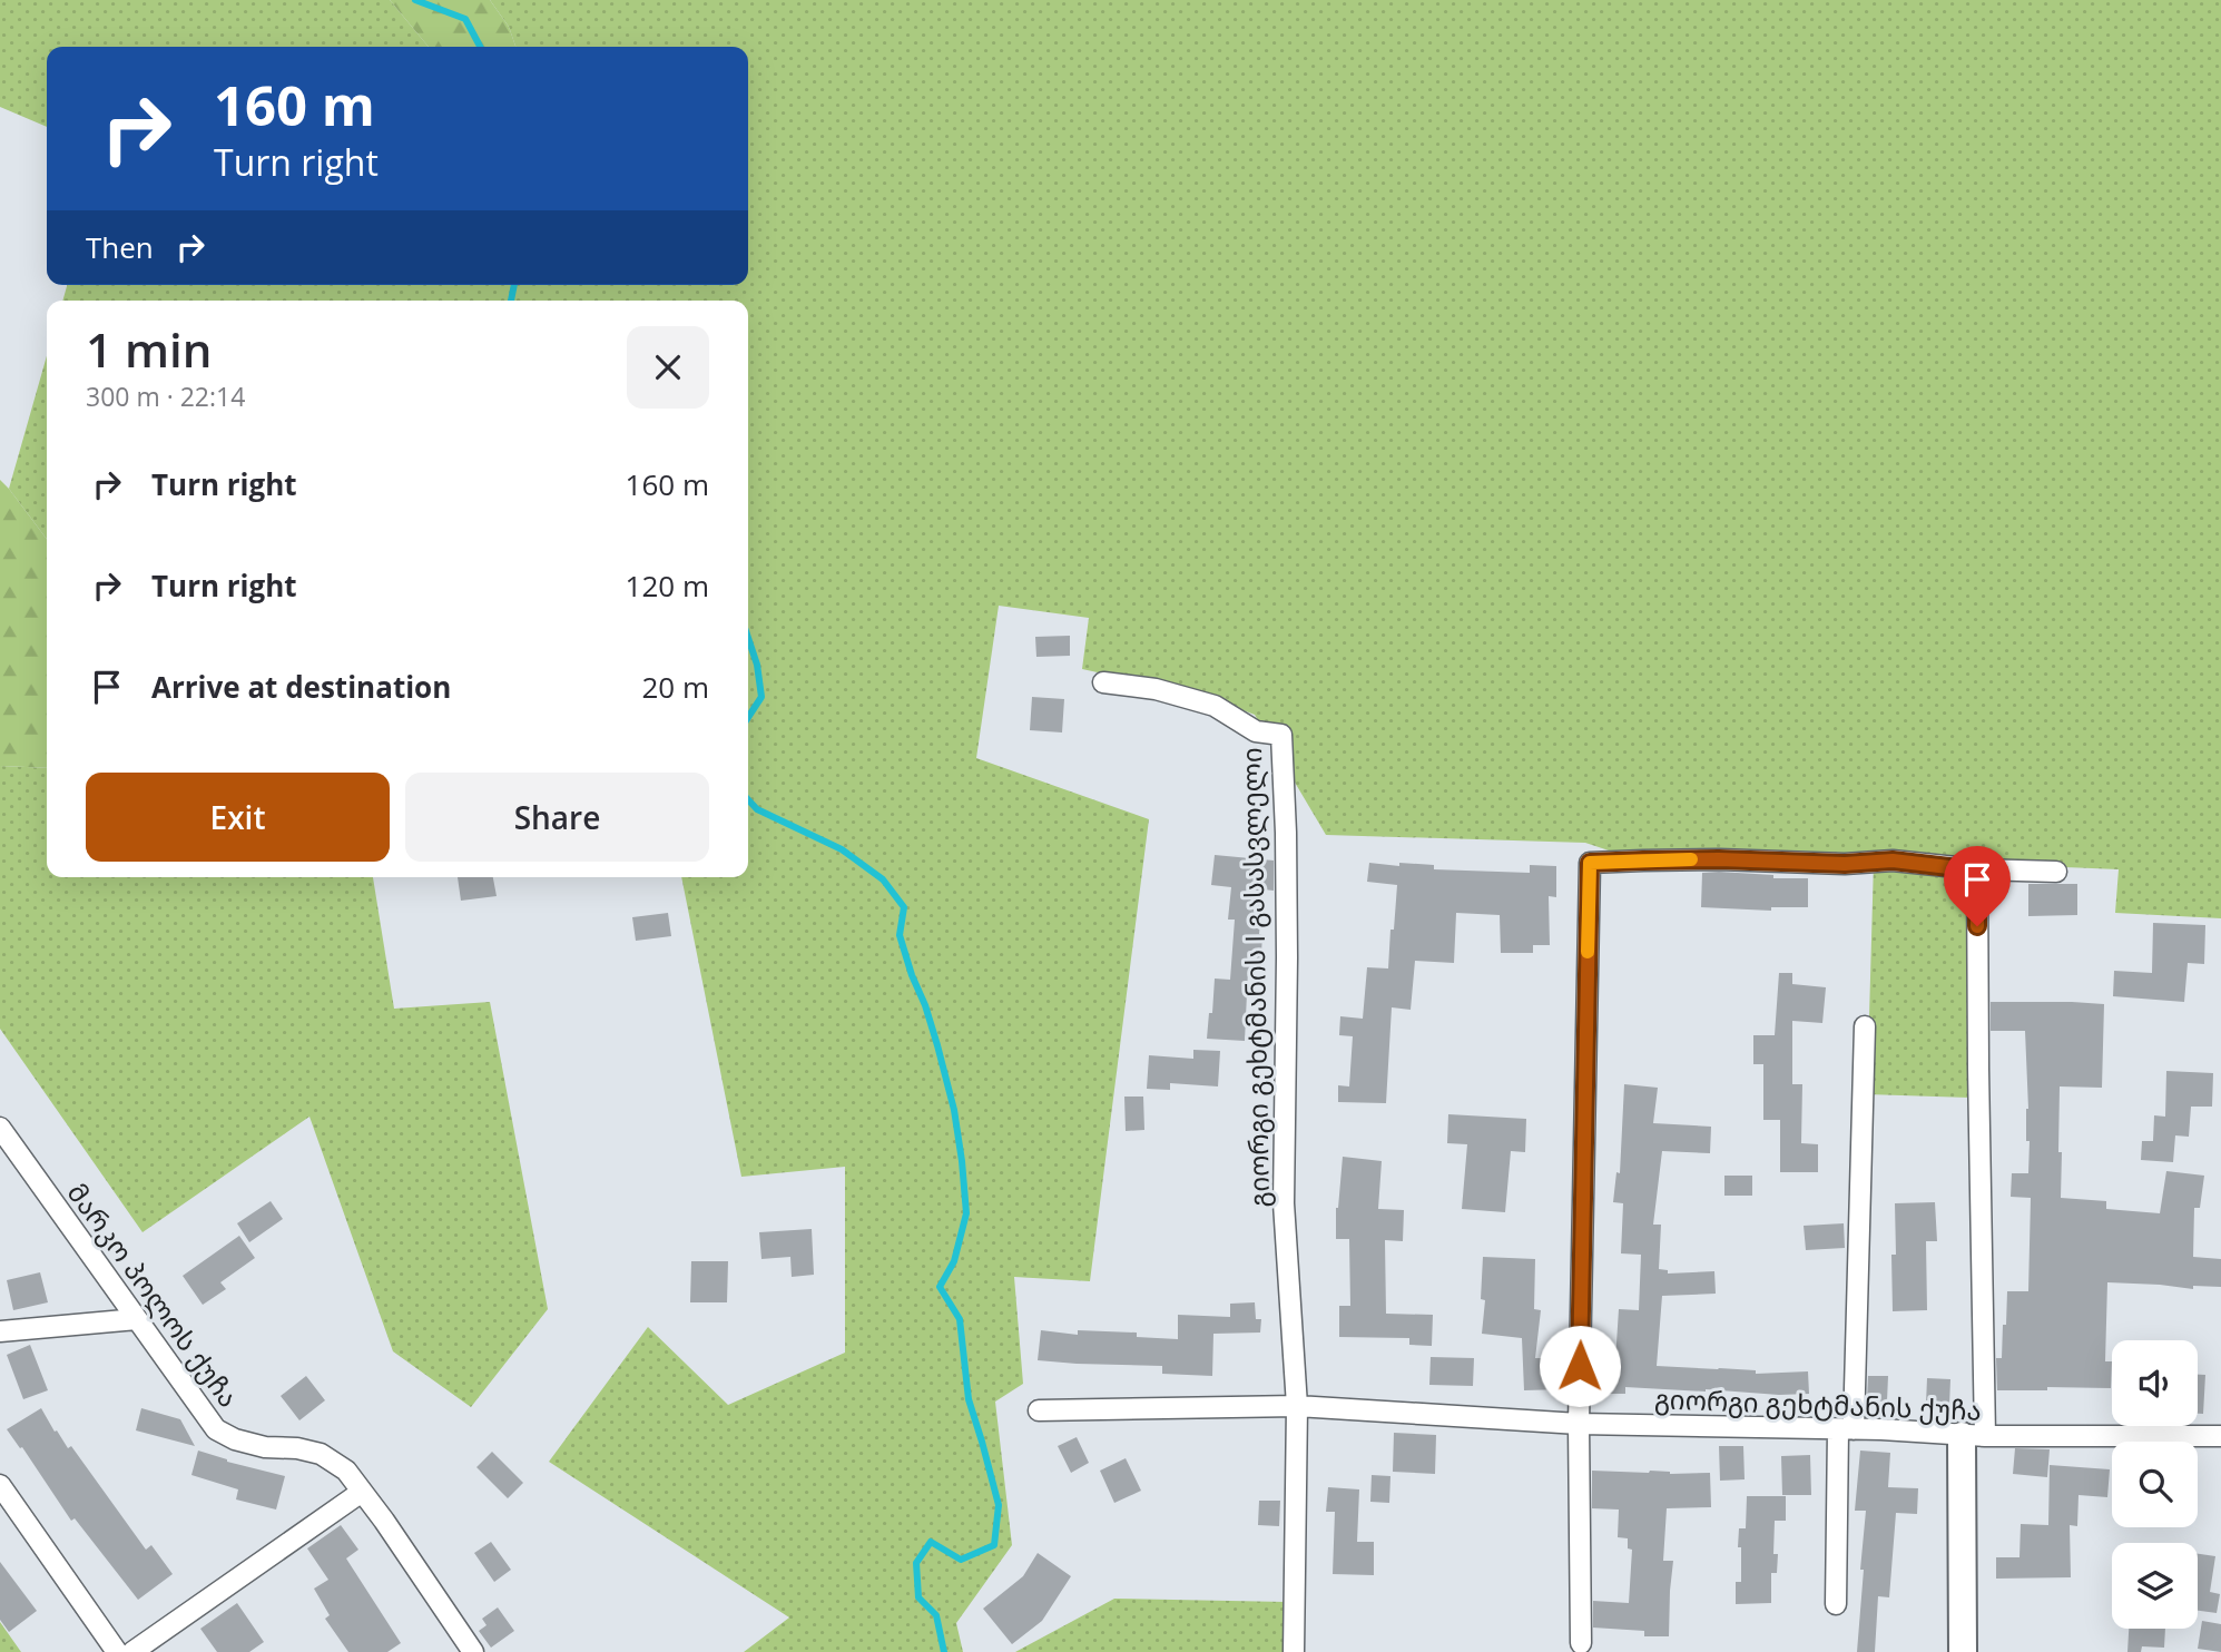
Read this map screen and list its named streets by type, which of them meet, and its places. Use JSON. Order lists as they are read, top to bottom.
{
  "streets": {
    "street": ["გიორგი გეხტმანის I გასასვლელი", "მარკო პოლოს ქუჩა", "გიორგი გეხტმანის ქუჩა"]
  },
  "crossings": [
    ["გიორგი გეხტმანის I გასასვლელი", "გიორგი გეხტმანის ქუჩა"]
  ],
  "page": {
    "turn": ["160 m", "Turn right"],
    "then": "Then",
    "heading": ["1 min", "300 m · 22:14"],
    "list": [
      {
        "name": "Turn right",
        "value": "160 m"
      },
      {
        "name": "Turn right",
        "value": "120 m"
      },
      {
        "name": "Arrive at destination",
        "value": "20 m"
      }
    ],
    "buttons": ["Exit", "Share"]
  }
}
